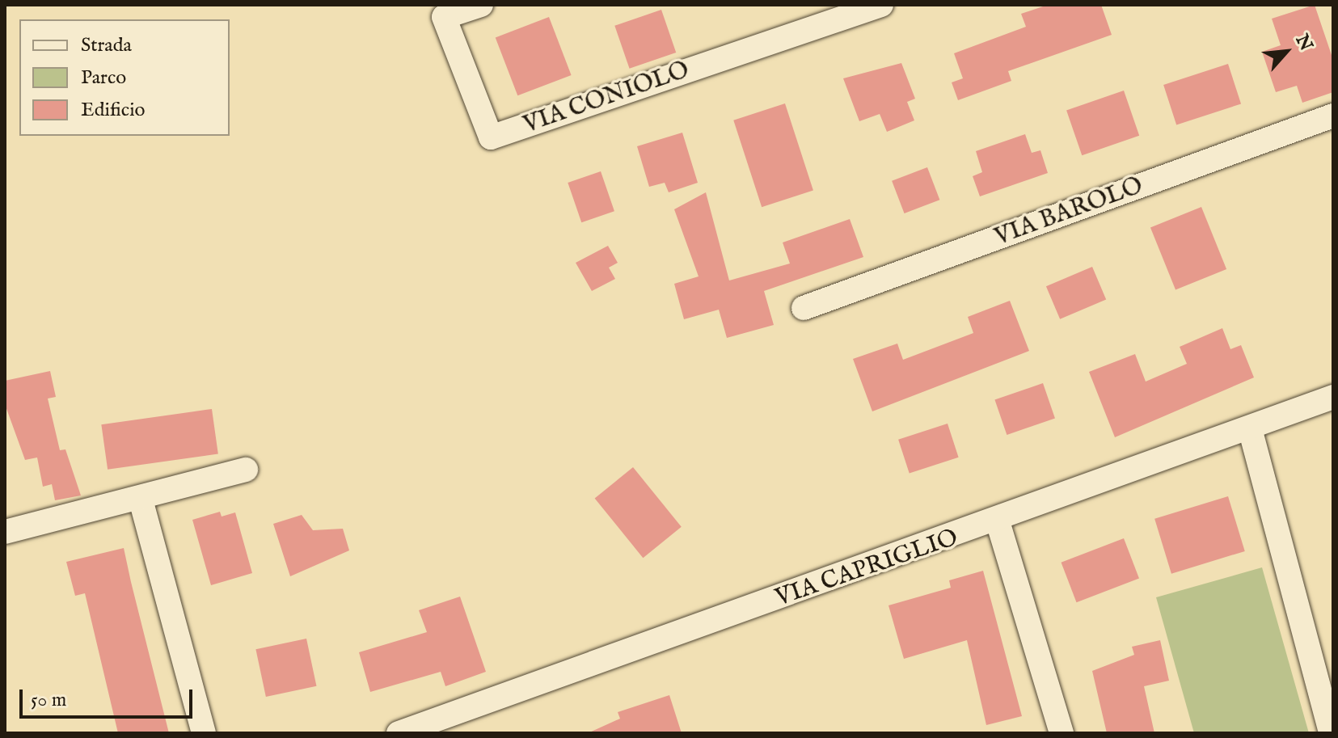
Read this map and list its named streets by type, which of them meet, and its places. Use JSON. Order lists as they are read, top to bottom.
{
  "streets": {
    "street": ["VIA CONIOLO", "VIA BAROLO", "VIA CAPRIGLIO"]
  },
  "legend": ["Strada", "Parco", "Edificio"],
  "scale_bar": "50 m",
  "north": "top right"
}
